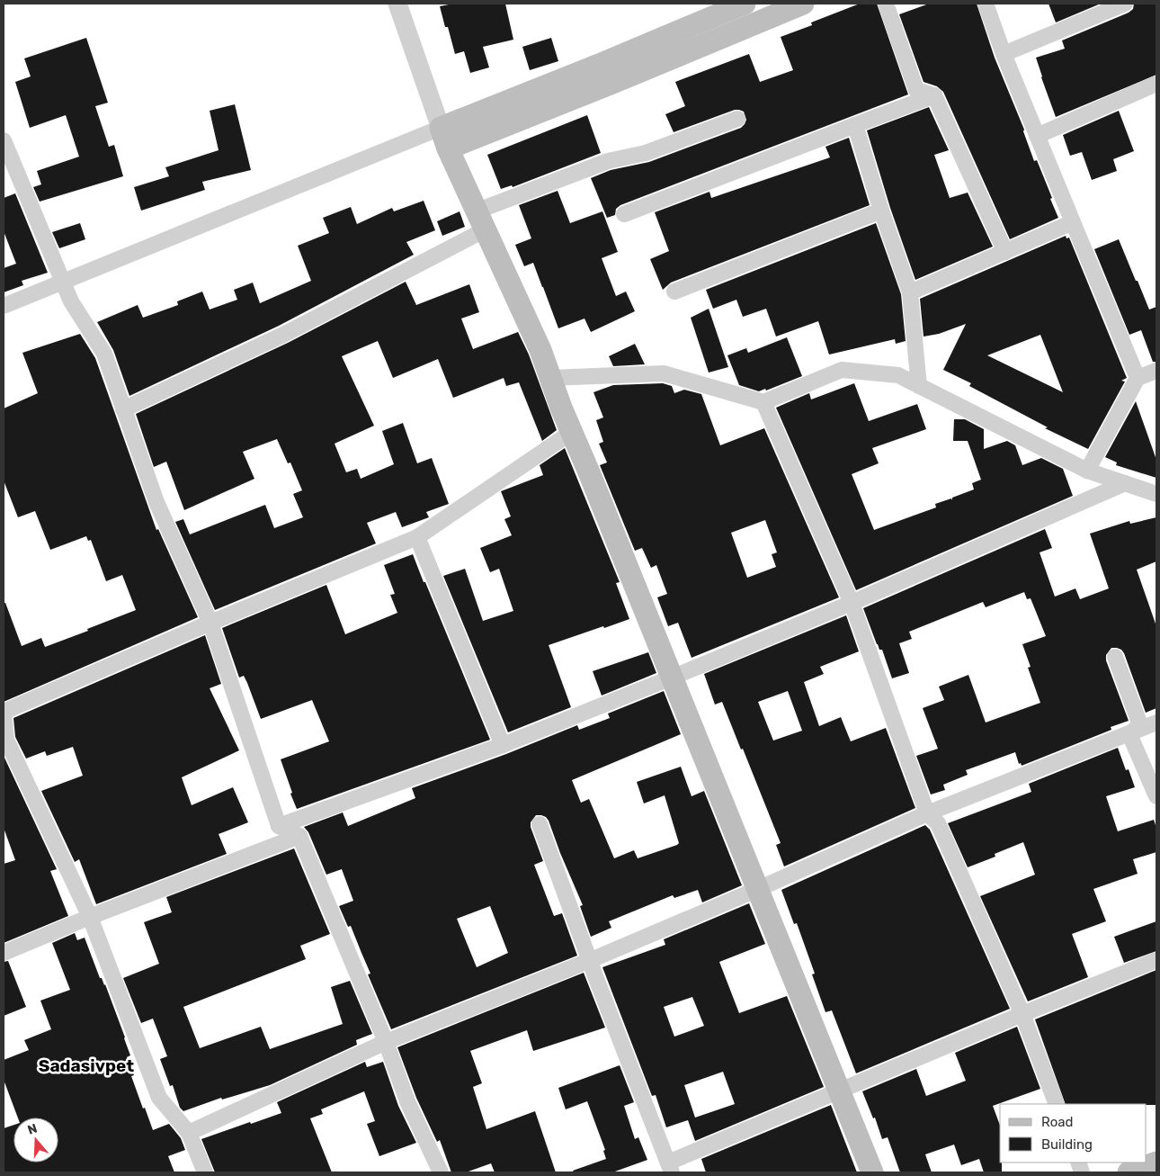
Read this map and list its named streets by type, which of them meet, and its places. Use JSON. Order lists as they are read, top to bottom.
{
  "districts": ["Sadasivpet"],
  "legend": ["Road", "Building"],
  "north": "top"
}
